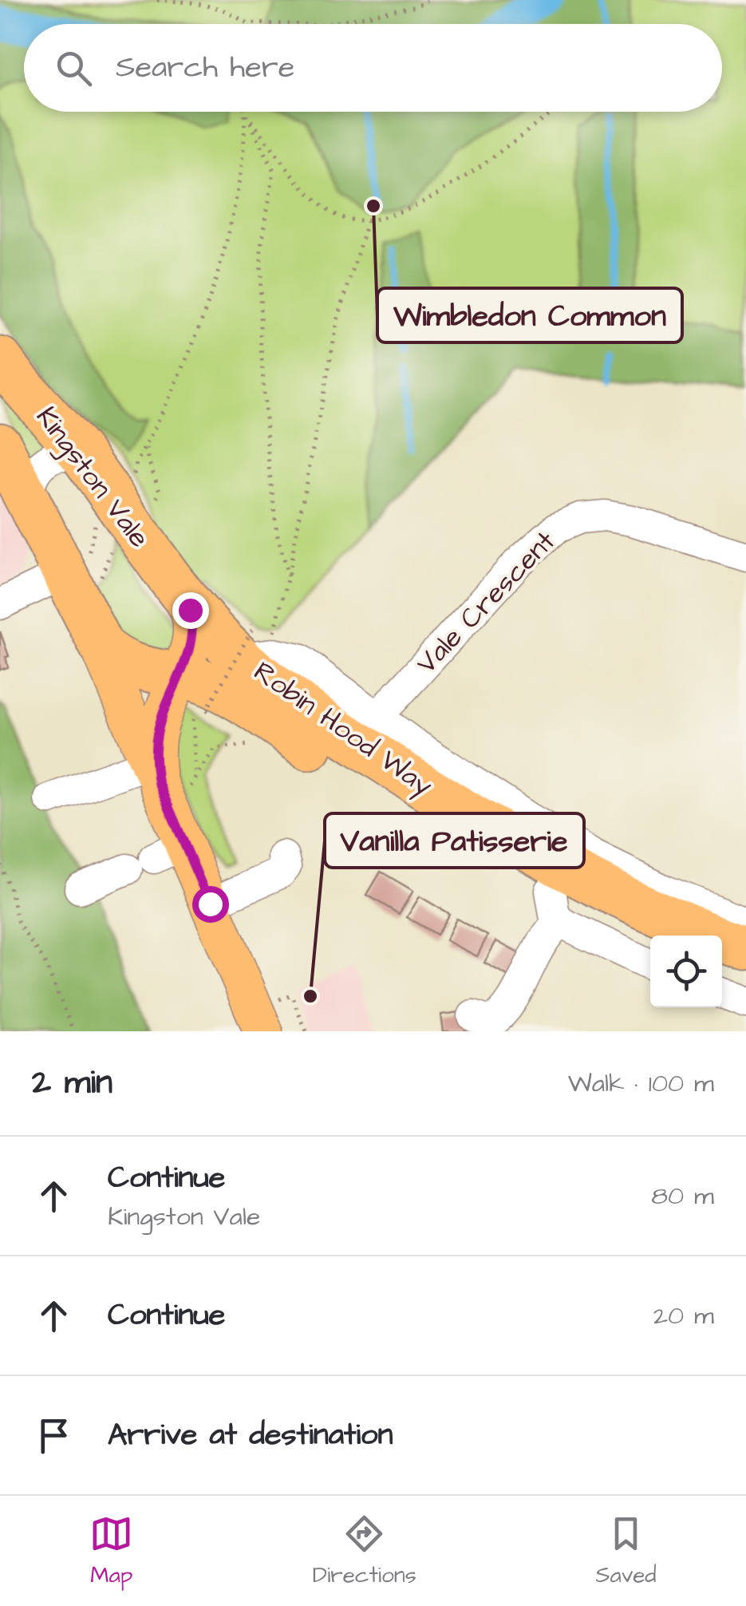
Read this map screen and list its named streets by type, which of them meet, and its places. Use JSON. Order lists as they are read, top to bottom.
{
  "streets": {
    "highway": ["Kingston Vale", "Robin Hood Way"],
    "street": ["Vale Crescent"]
  },
  "crossings": [
    ["Kingston Vale", "Robin Hood Way"],
    ["Vale Crescent", "Robin Hood Way"]
  ],
  "places": ["Wimbledon Common", "Vanilla Patisserie"],
  "page": {
    "search": "Search here",
    "heading": ["2 min", "Walk · 100 m"],
    "list": [
      ["Continue", "Kingston Vale", "80 m"],
      ["Continue", "20 m"],
      "Arrive at destination"
    ],
    "nav": ["Map", "Directions", "Saved"]
  }
}
